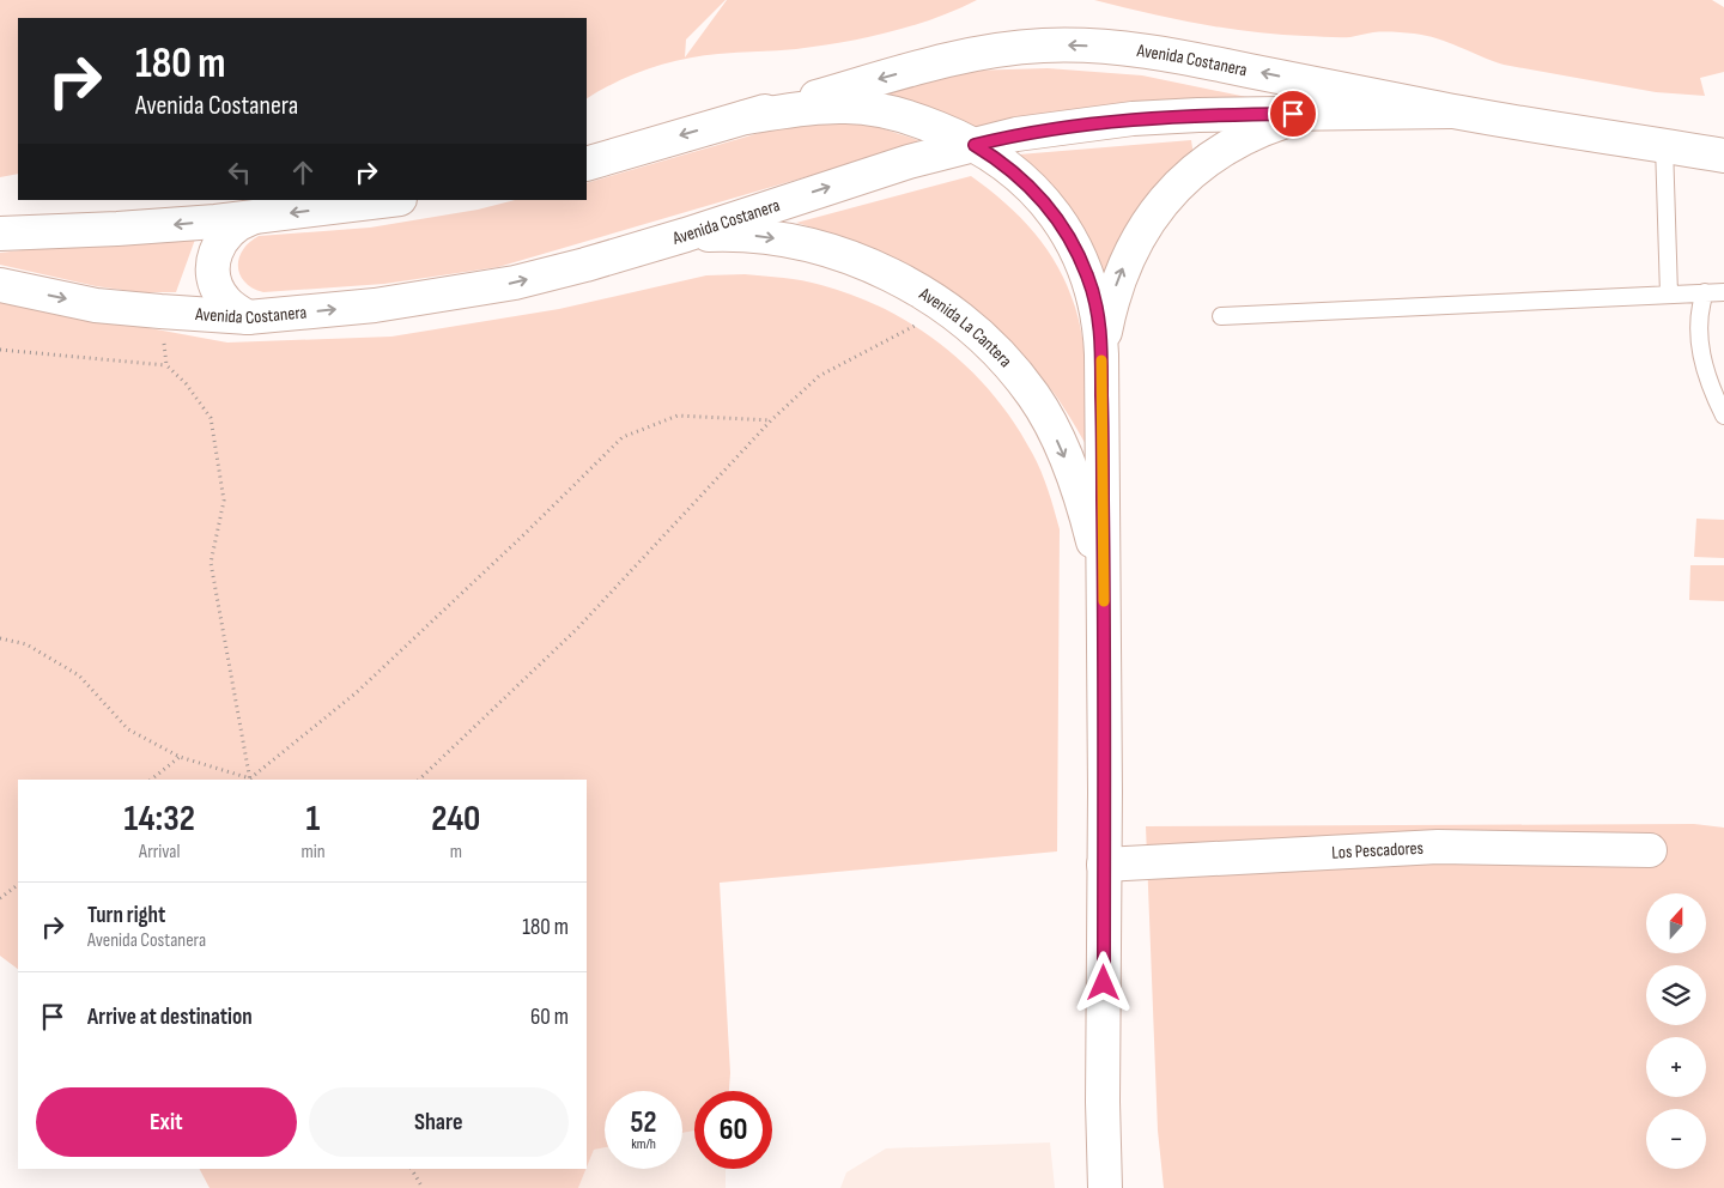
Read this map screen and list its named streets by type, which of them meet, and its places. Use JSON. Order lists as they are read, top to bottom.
{
  "streets": {
    "main road": ["Avenida Costanera", "Avenida La Cantera", "Los Pescadores"]
  },
  "crossings": [
    ["Avenida Costanera", "Avenida La Cantera"],
    ["Avenida La Cantera", "Los Pescadores"]
  ],
  "north": "top",
  "page": {
    "turn": ["180 m", "Avenida Costanera"],
    "eta": [
      "14:32",
      "Arrival",
      "1",
      "min",
      "240",
      "m"
    ],
    "list": [
      {
        "name": "Turn right",
        "note": "Avenida Costanera",
        "value": "180 m"
      },
      {
        "name": "Arrive at destination",
        "value": "60 m"
      }
    ],
    "map_buttons": ["+", "−"],
    "buttons": ["Exit", "Share"],
    "speed": "52 km/h",
    "limit": "60"
  }
}
